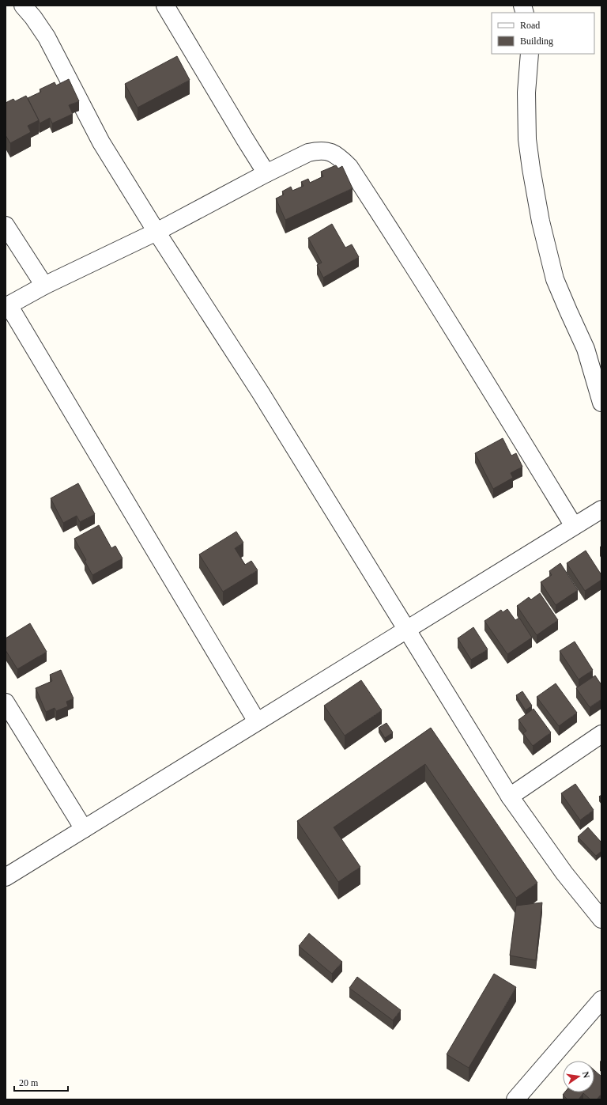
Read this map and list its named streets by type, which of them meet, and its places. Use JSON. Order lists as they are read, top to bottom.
{
  "legend": ["Road", "Building"],
  "scale_bar": "20 m",
  "north": "right"
}
